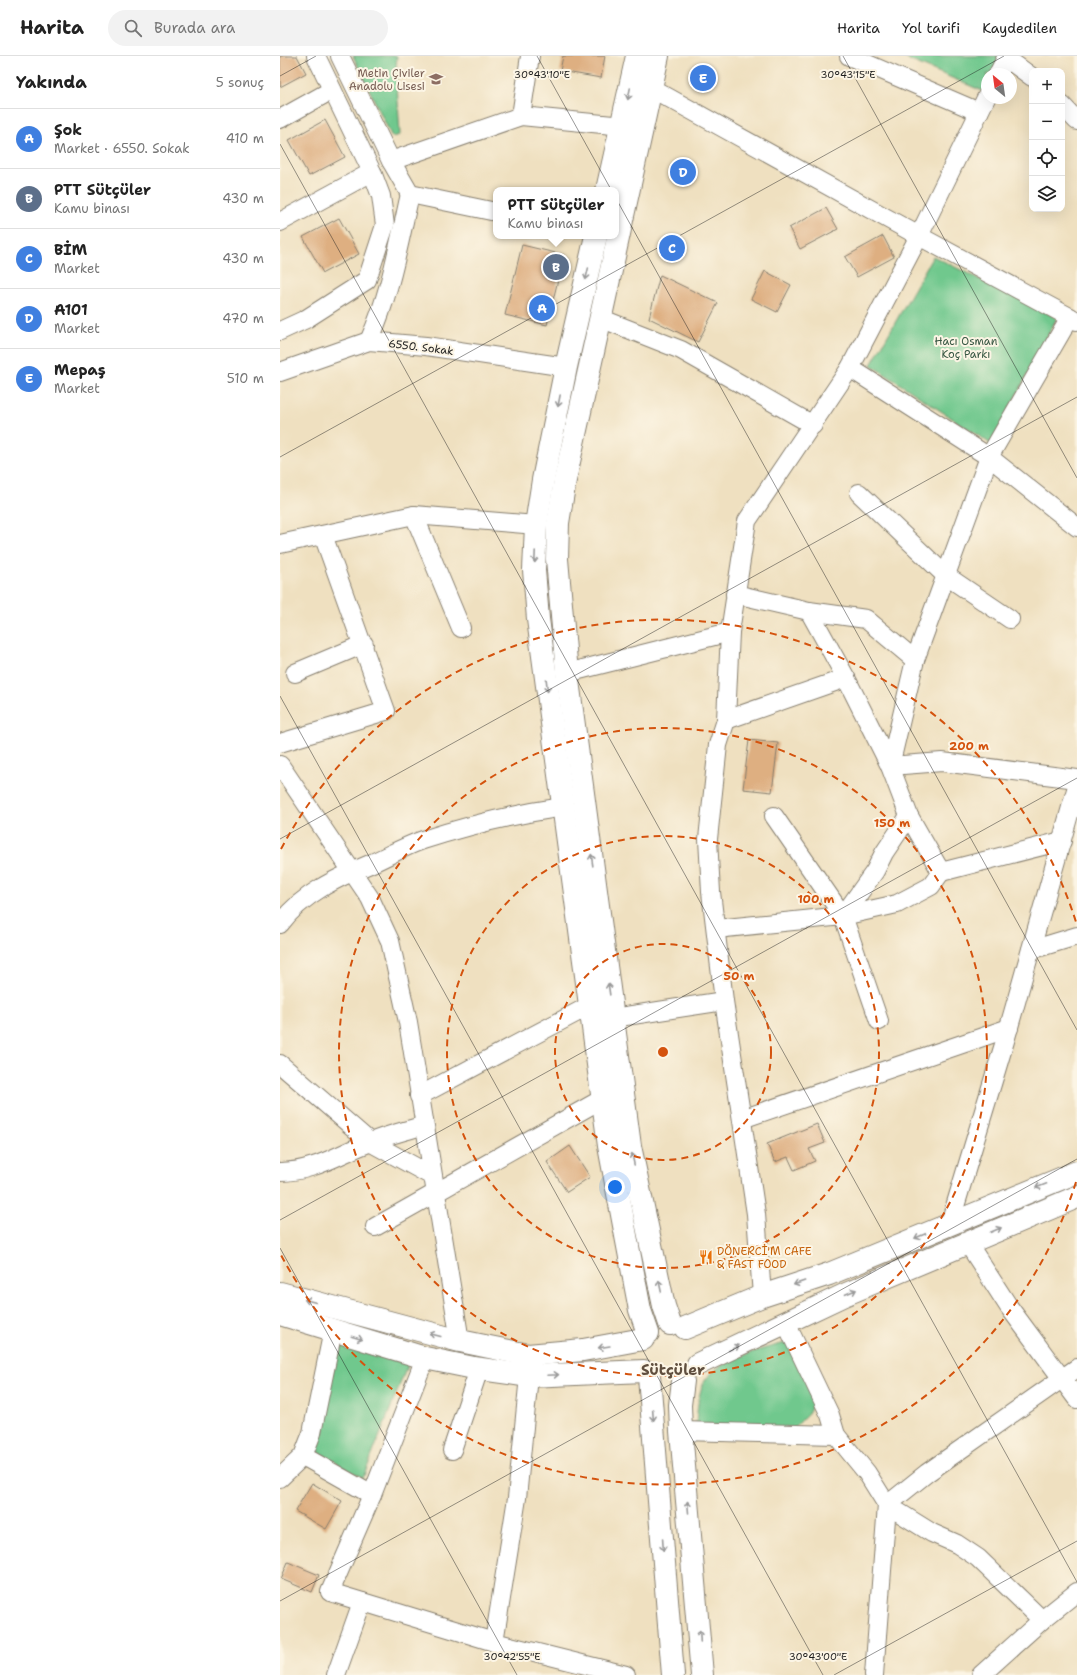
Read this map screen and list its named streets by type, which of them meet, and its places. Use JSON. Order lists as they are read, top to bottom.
{
  "streets": {
    "street": ["6550. Sokak"]
  },
  "districts": ["Sütçüler"],
  "parks": ["Hacı Osman Koç Parkı"],
  "places": {
    "school or university": ["Metin Çiviler Anadolu Lisesi"],
    "restaurant": ["DÖNERCİ'M CAFE & FAST FOOD"]
  },
  "north": "top left",
  "page": {
    "header": "Harita",
    "search": "Burada ara",
    "nav": ["Harita", "Yol tarifi", "Kaydedilen"],
    "heading": ["Yakında", "5 sonuç"],
    "pins": [
      "E",
      "D",
      "C",
      "B",
      "A"
    ],
    "map_buttons": ["+", "−"],
    "list": [
      {
        "mark": "A",
        "name": "Şok",
        "note": "Market · 6550. Sokak",
        "value": "410 m"
      },
      {
        "mark": "B",
        "name": "PTT Sütçüler",
        "note": "Kamu binası",
        "value": "430 m"
      },
      {
        "mark": "C",
        "name": "BİM",
        "note": "Market",
        "value": "430 m"
      },
      {
        "mark": "D",
        "name": "A101",
        "note": "Market",
        "value": "470 m"
      },
      {
        "mark": "E",
        "name": "Mepaş",
        "note": "Market",
        "value": "510 m"
      }
    ],
    "popup": ["PTT Sütçüler", "Kamu binası"]
  },
  "coordinates": [
    "30°43'10\"E",
    "30°43'15\"E",
    "30°42'55\"E",
    "30°43'00\"E"
  ],
  "rings": [
    "200 m",
    "150 m",
    "100 m",
    "50 m"
  ]
}
